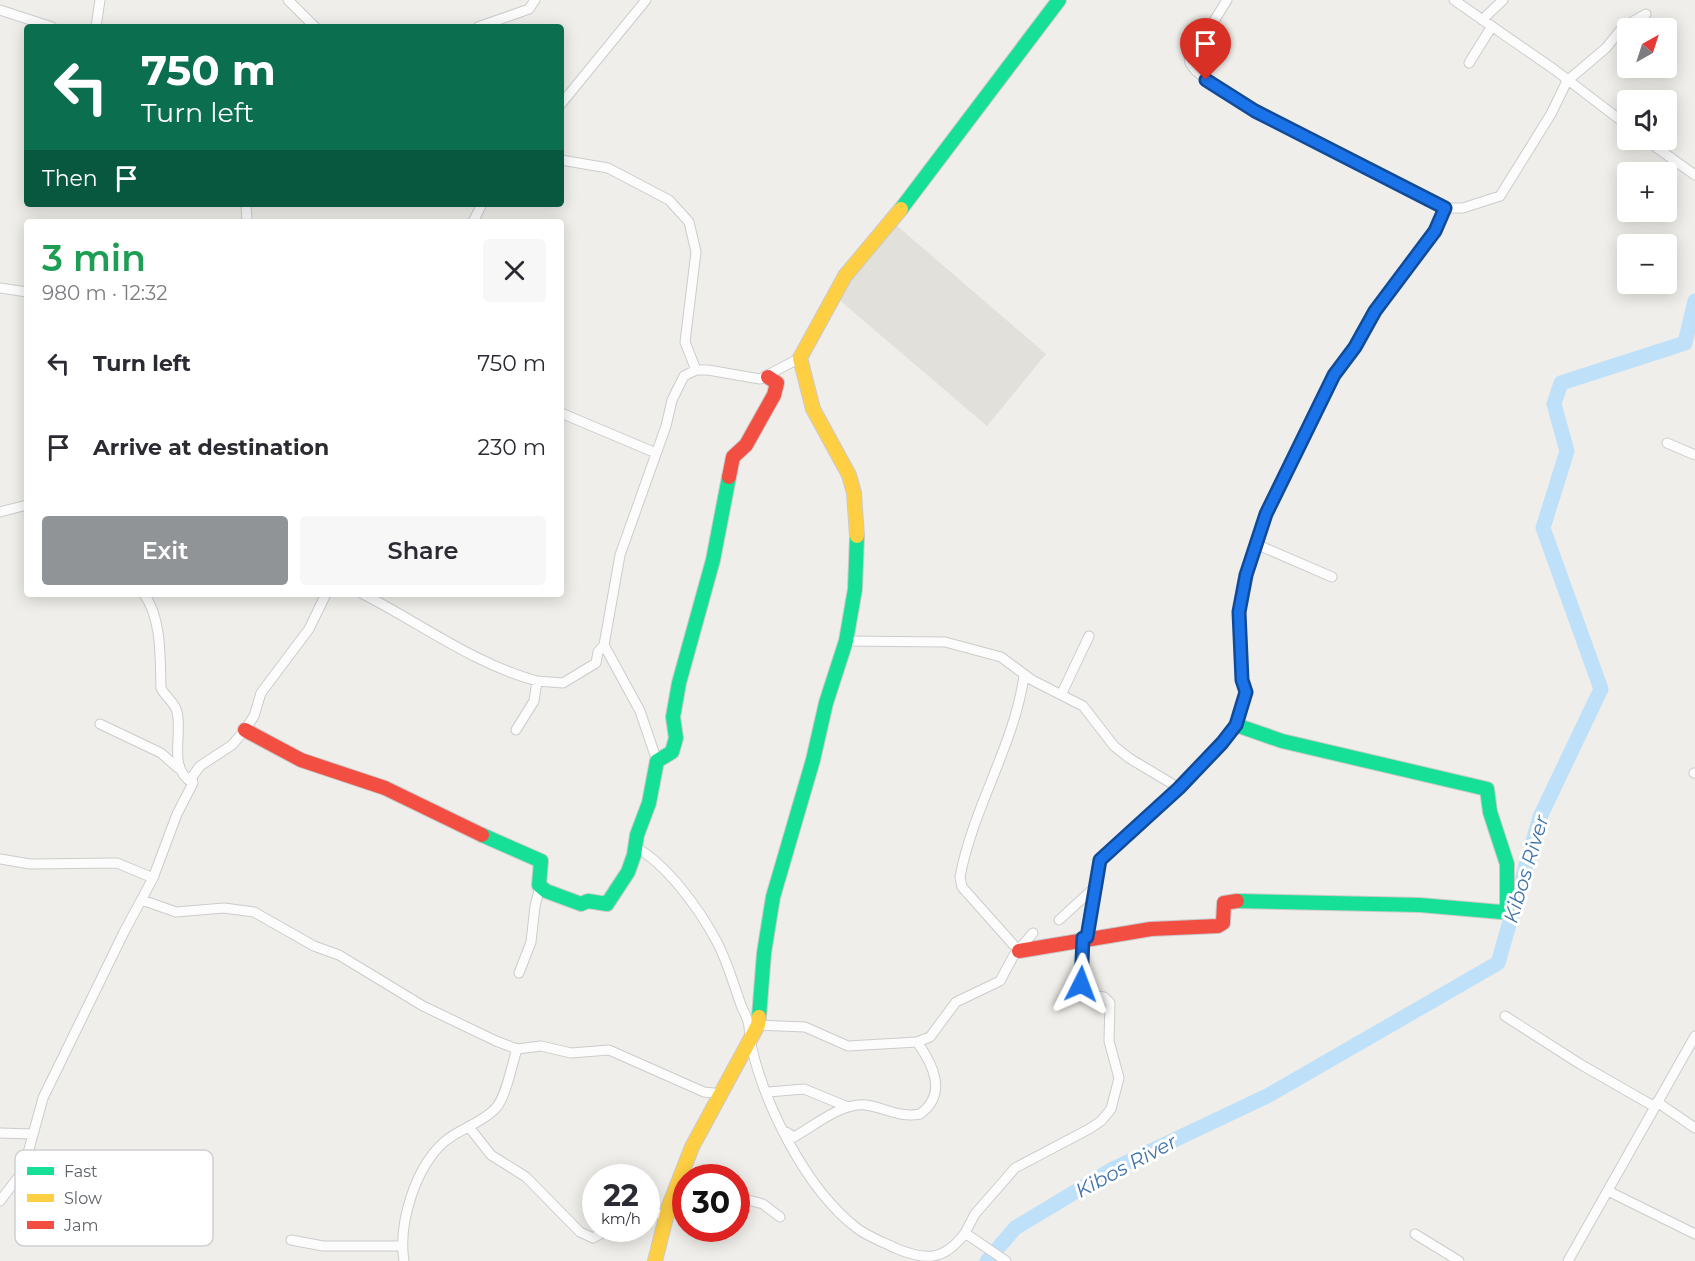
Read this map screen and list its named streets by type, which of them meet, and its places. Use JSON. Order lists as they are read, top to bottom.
{
  "water": ["Kibos River"],
  "legend": ["Fast", "Slow", "Jam"],
  "north": "top right",
  "page": {
    "map_buttons": ["+", "−"],
    "turn": ["750 m", "Turn left"],
    "then": "Then",
    "heading": ["3 min", "980 m · 12:32"],
    "list": [
      {
        "name": "Turn left",
        "value": "750 m"
      },
      {
        "name": "Arrive at destination",
        "value": "230 m"
      }
    ],
    "buttons": ["Exit", "Share"],
    "speed": "22 km/h",
    "limit": "30"
  }
}
